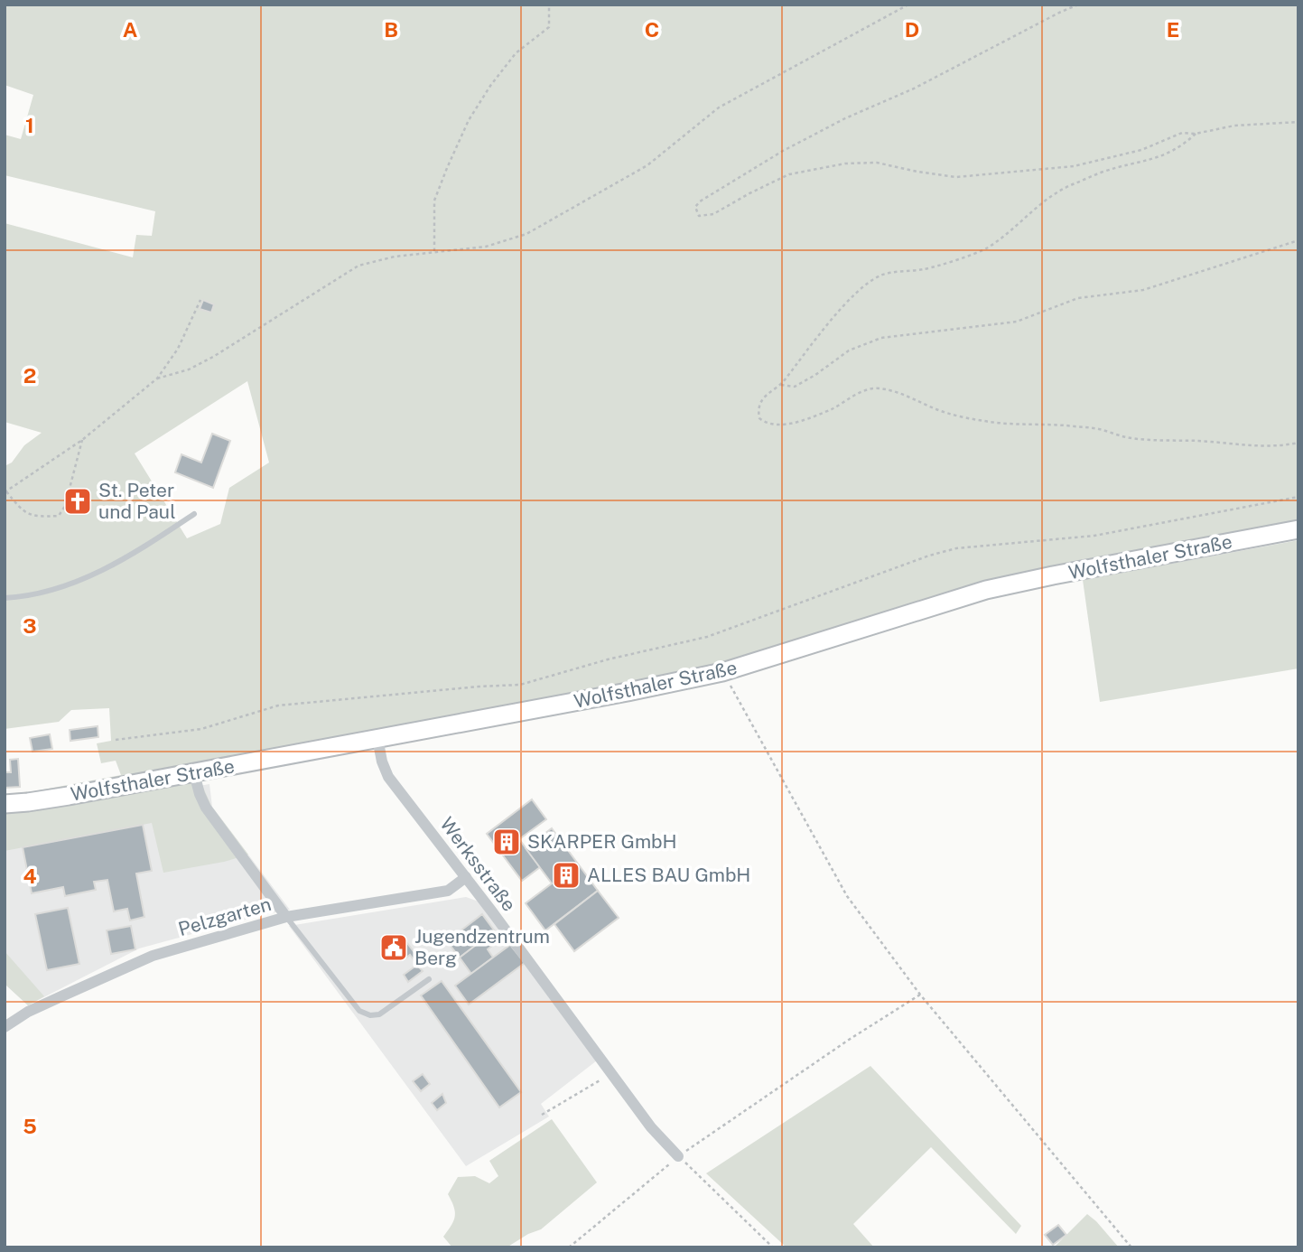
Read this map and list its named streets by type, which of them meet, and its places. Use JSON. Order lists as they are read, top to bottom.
{
  "streets": {
    "main road": ["Wolfsthaler Straße"],
    "street": ["Werksstraße", "Pelzgarten"]
  },
  "crossings": [
    ["Wolfsthaler Straße", "Werksstraße"],
    ["Werksstraße", "Pelzgarten"]
  ],
  "places": {
    "church": ["St. Peter und Paul"],
    "building": ["SKARPER GmbH", "ALLES BAU GmbH"],
    "public building": ["Jugendzentrum Berg"]
  },
  "grid": {
    "columns": [
      "A",
      "B",
      "C",
      "D",
      "E"
    ],
    "rows": [
      "1",
      "2",
      "3",
      "4",
      "5"
    ]
  }
}
